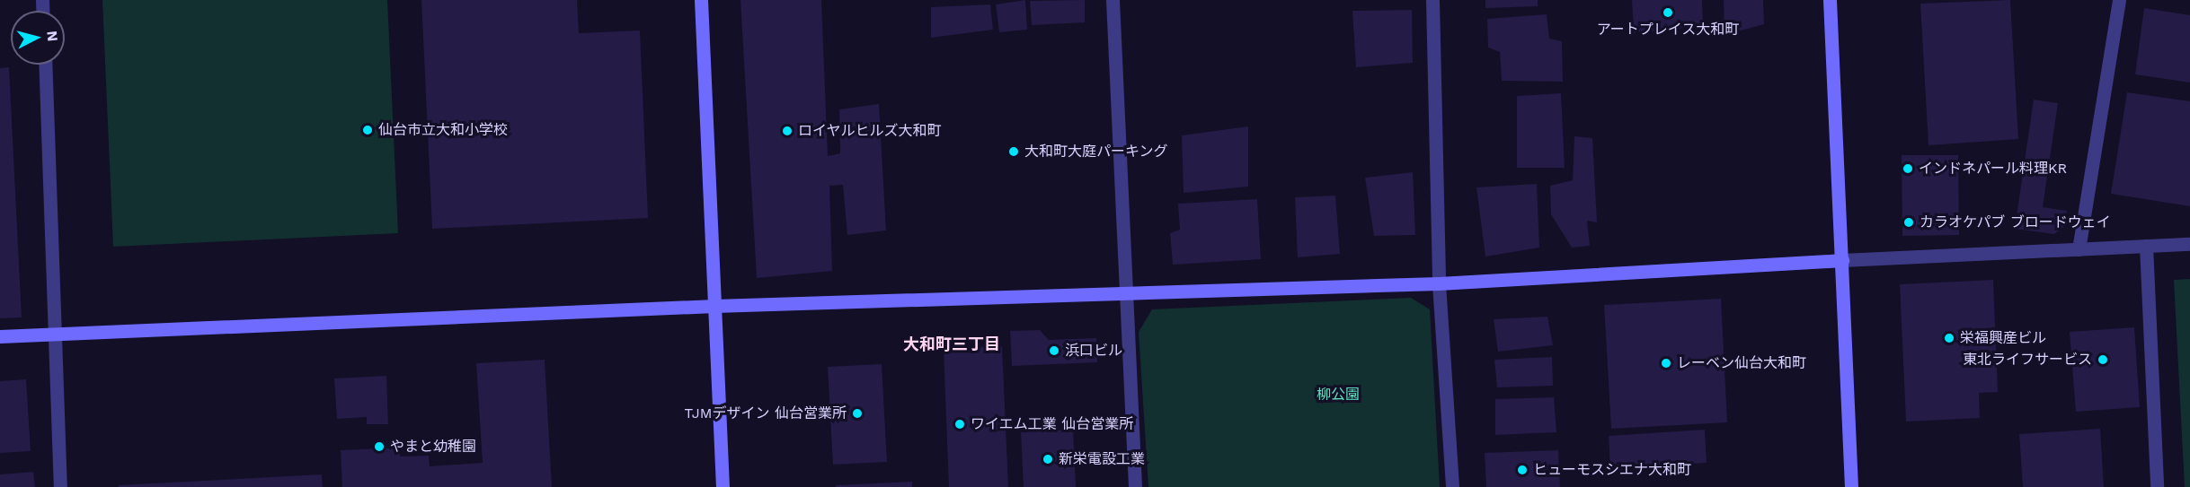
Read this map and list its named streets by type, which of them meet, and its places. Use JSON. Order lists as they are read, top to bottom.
{
  "districts": ["大和町三丁目"],
  "parks": ["柳公園"],
  "places": [
    "アートプレイス大和町",
    "仙台市立大和小学校",
    "ロイヤルヒルズ大和町",
    "大和町大庭パーキング",
    "インドネパール料理KR",
    "カラオケパブ ブロードウェイ",
    "栄福興産ビル",
    "浜口ビル",
    "東北ライフサービス",
    "レーベン仙台大和町",
    "TJMデザイン 仙台営業所",
    "ワイエム工業 仙台営業所",
    "やまと幼稚園",
    "新栄電設工業",
    "ヒューモスシエナ大和町"
  ],
  "north": "right"
}
